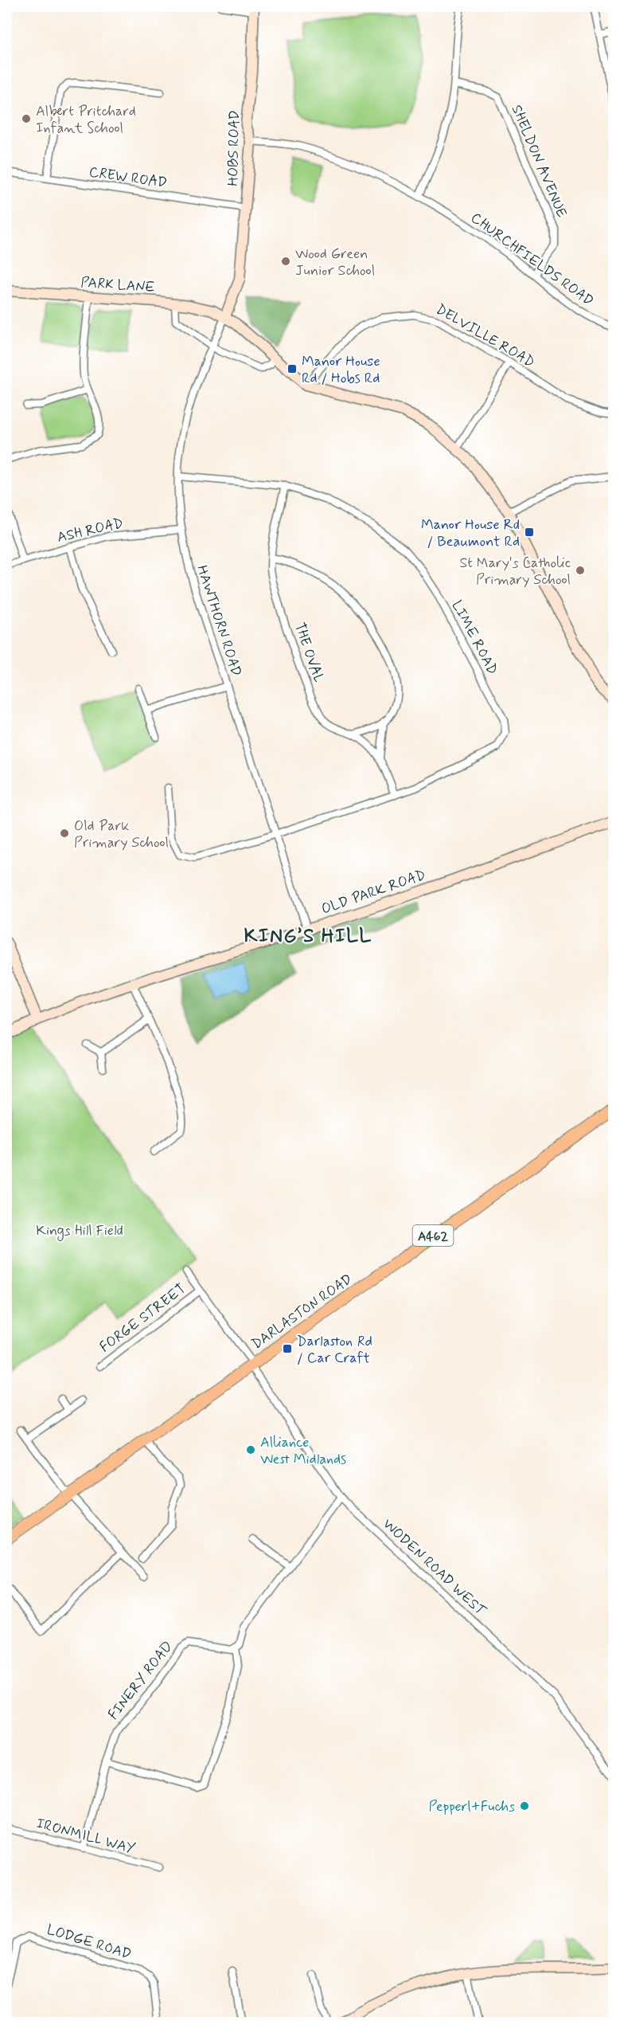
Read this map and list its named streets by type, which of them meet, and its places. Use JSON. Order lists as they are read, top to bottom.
{
  "streets": {
    "main road": ["A462", "DARLASTON ROAD"],
    "street": [
      "HOBS ROAD",
      "SHELDON AVENUE",
      "CREW ROAD",
      "CHURCHFIELDS ROAD",
      "PARK LANE",
      "DELVILLE ROAD",
      "ASH ROAD",
      "HAWTHORN ROAD",
      "LIME ROAD",
      "THE OVAL",
      "OLD PARK ROAD",
      "FORGE STREET",
      "WODEN ROAD WEST",
      "FINERY ROAD",
      "IRONMILL WAY",
      "LODGE ROAD"
    ]
  },
  "crossings": [
    ["HOBS ROAD", "CREW ROAD"],
    ["HOBS ROAD", "CHURCHFIELDS ROAD"],
    ["HOBS ROAD", "PARK LANE"],
    ["HOBS ROAD", "HAWTHORN ROAD"],
    ["SHELDON AVENUE", "CHURCHFIELDS ROAD"],
    ["PARK LANE", "HAWTHORN ROAD"],
    ["ASH ROAD", "HAWTHORN ROAD"],
    ["HAWTHORN ROAD", "LIME ROAD"],
    ["HAWTHORN ROAD", "OLD PARK ROAD"],
    ["LIME ROAD", "THE OVAL"],
    ["DARLASTON ROAD", "FORGE STREET"],
    ["DARLASTON ROAD", "WODEN ROAD WEST"],
    ["FORGE STREET", "WODEN ROAD WEST"],
    ["FINERY ROAD", "IRONMILL WAY"]
  ],
  "districts": ["KING’S HILL"],
  "parks": ["Kings Hill Field"],
  "places": {
    "other": [
      "Albert Pritchard Infant School",
      "Wood Green Junior School",
      "St Mary's Catholic Primary School",
      "Old Park Primary School",
      "Alliance West Midlands",
      "Pepperl+Fuchs"
    ],
    "transit": ["Manor House Rd / Hobs Rd", "Manor House Rd / Beaumont Rd", "Darlaston Rd / Car Craft"]
  }
}
